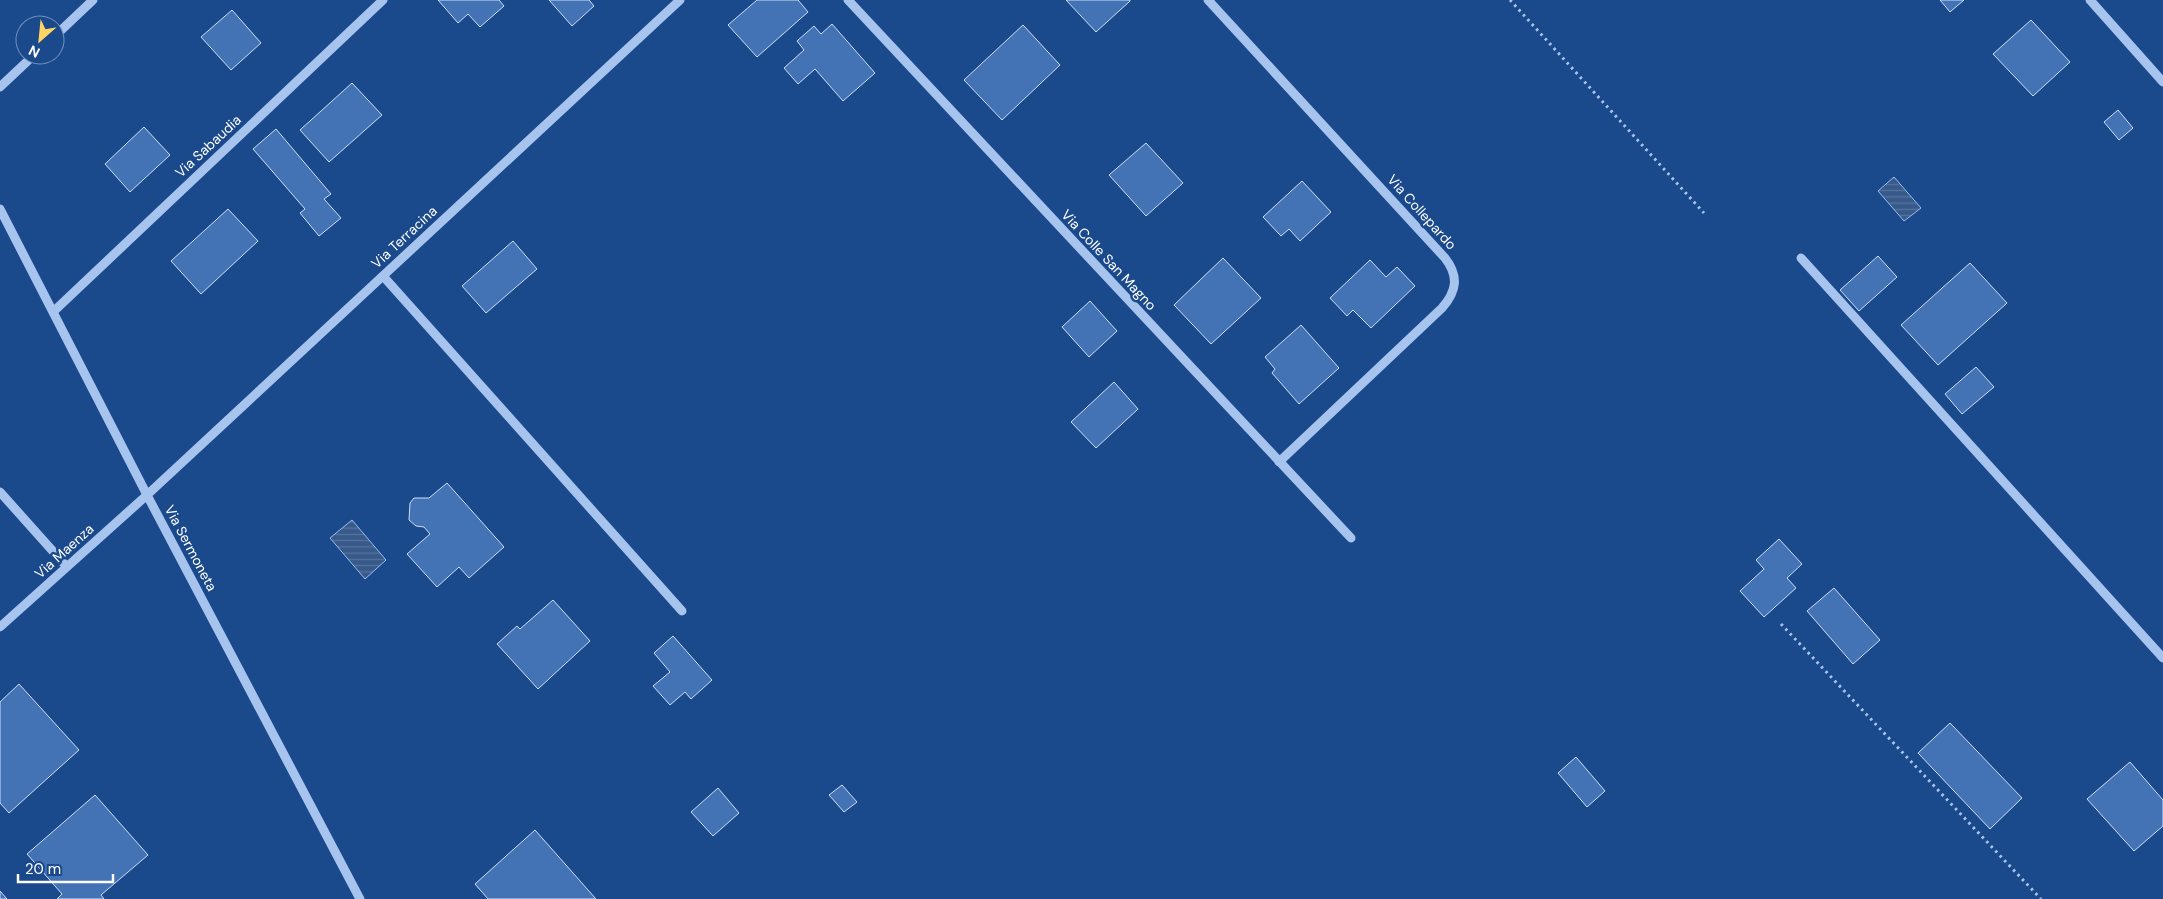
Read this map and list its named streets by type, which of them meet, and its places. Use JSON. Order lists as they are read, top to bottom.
{
  "streets": {
    "street": [
      "Via Sabaudia",
      "Via Collepardo",
      "Via Terracina",
      "Via Colle San Magno",
      "Via Sermoneta",
      "Via Maenza"
    ]
  },
  "crossings": [
    ["Via Sabaudia", "Via Sermoneta"],
    ["Via Collepardo", "Via Colle San Magno"],
    ["Via Terracina", "Via Sermoneta"],
    ["Via Terracina", "Via Maenza"],
    ["Via Sermoneta", "Via Maenza"]
  ],
  "scale_bar": "20 m",
  "north": "bottom left"
}
